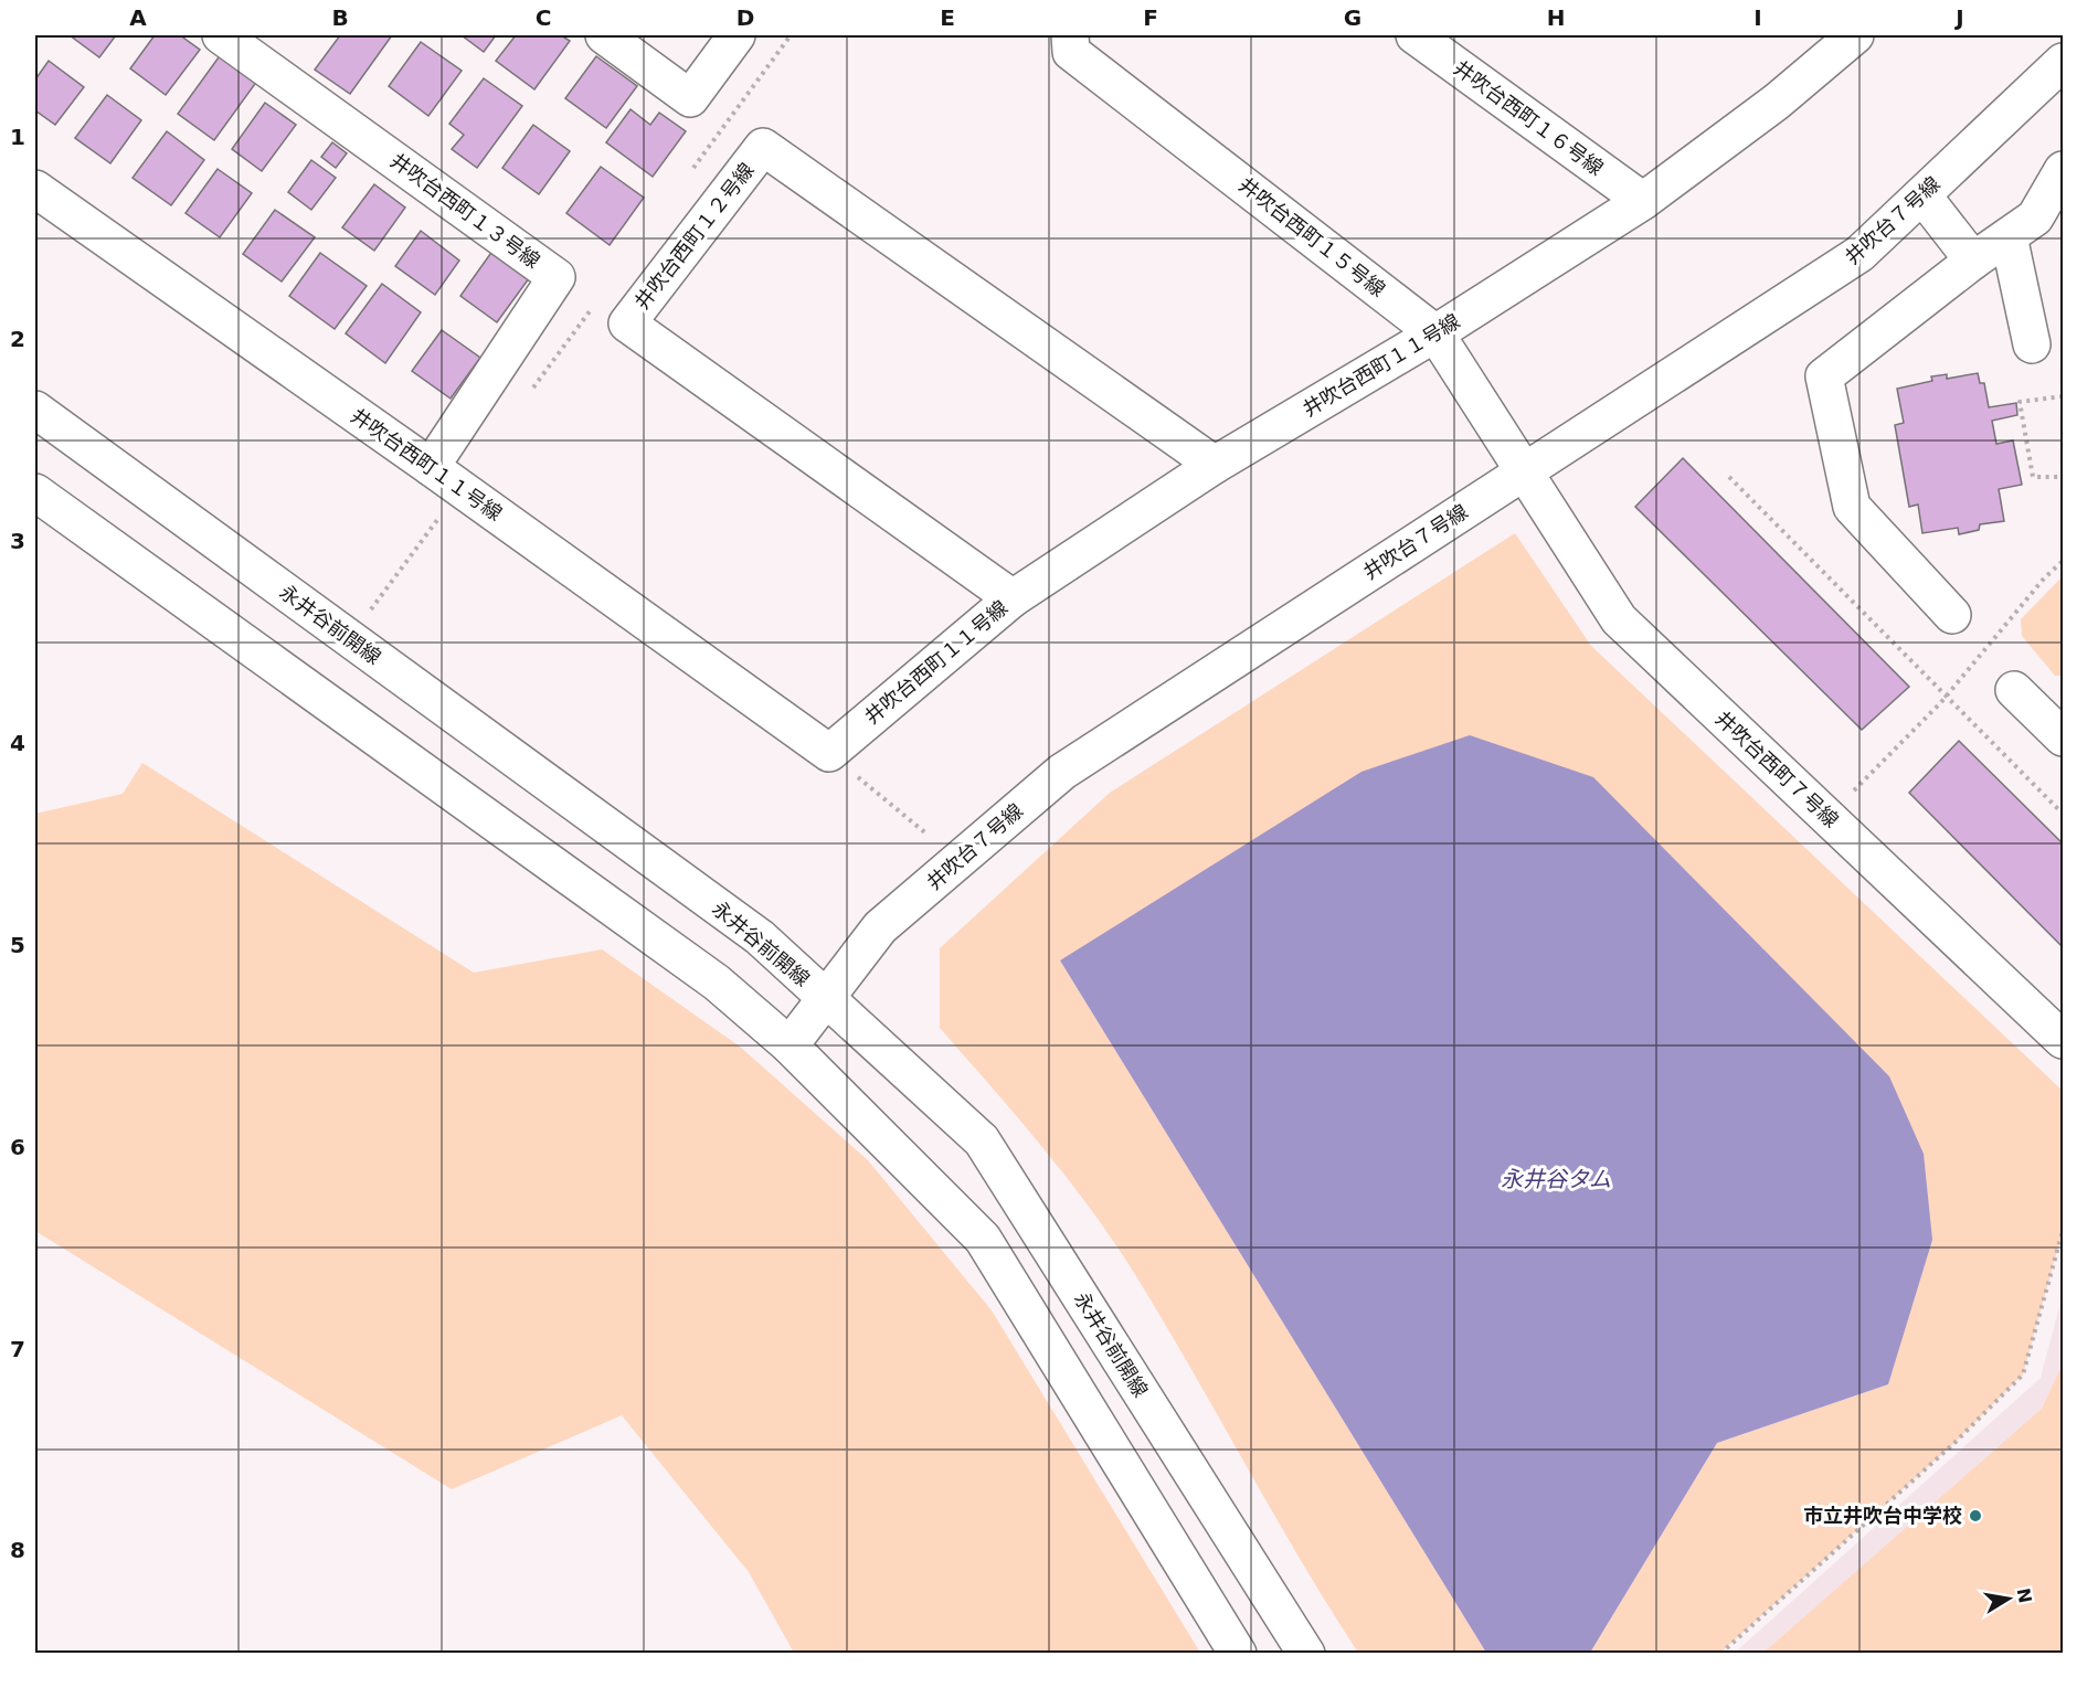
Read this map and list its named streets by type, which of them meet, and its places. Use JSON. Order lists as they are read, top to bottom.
{
  "streets": {
    "street": [
      "井吹台西町１６号線",
      "井吹台西町１３号線",
      "井吹台７号線",
      "井吹台西町１２号線",
      "井吹台西町１５号線",
      "井吹台西町１１号線",
      "永井谷前開線",
      "井吹台西町７号線"
    ]
  },
  "crossings": [
    ["井吹台西町１６号線", "井吹台西町１１号線"],
    ["井吹台西町１３号線", "井吹台西町１１号線"],
    ["井吹台７号線", "井吹台西町１５号線"],
    ["井吹台７号線", "永井谷前開線"],
    ["井吹台７号線", "井吹台西町７号線"],
    ["井吹台西町１２号線", "井吹台西町１１号線"],
    ["井吹台西町１５号線", "井吹台西町１１号線"],
    ["井吹台西町１５号線", "井吹台西町７号線"]
  ],
  "water": ["永井谷タム"],
  "places": ["市立井吹台中学校"],
  "north": "right",
  "grid": {
    "columns": [
      "A",
      "B",
      "C",
      "D",
      "E",
      "F",
      "G",
      "H",
      "I",
      "J"
    ],
    "rows": [
      "1",
      "2",
      "3",
      "4",
      "5",
      "6",
      "7",
      "8"
    ]
  }
}
